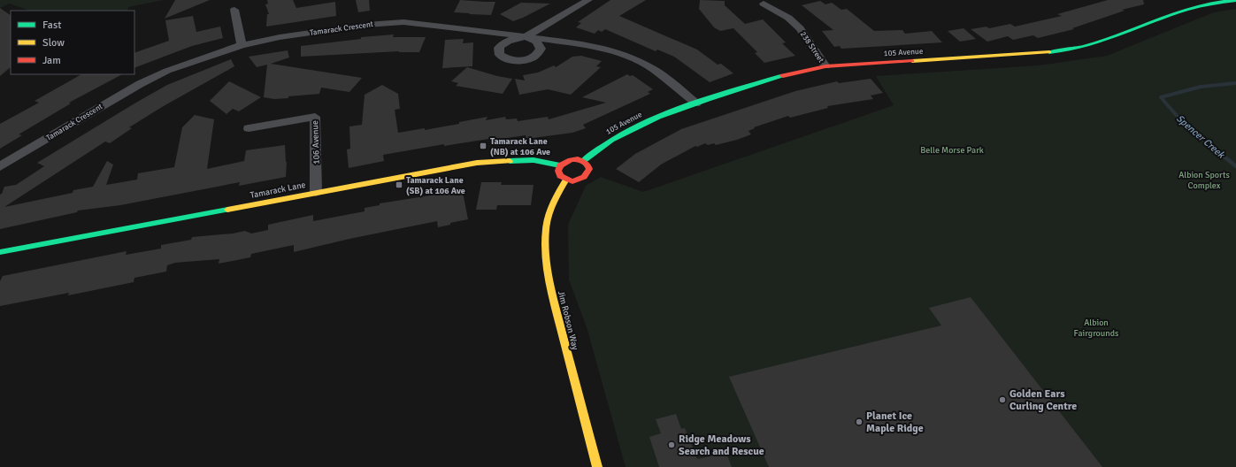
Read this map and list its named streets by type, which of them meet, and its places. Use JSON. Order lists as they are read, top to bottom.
{
  "streets": {
    "street": [
      "Tamarack Crescent",
      "238 Street",
      "105 Avenue",
      "106 Avenue",
      "Tamarack Lane",
      "Jim Robson Way"
    ]
  },
  "crossings": [
    ["Tamarack Crescent", "105 Avenue"],
    ["238 Street", "105 Avenue"],
    ["105 Avenue", "Tamarack Lane"],
    ["105 Avenue", "Jim Robson Way"],
    ["106 Avenue", "Tamarack Lane"],
    ["Tamarack Lane", "Jim Robson Way"]
  ],
  "water": ["Spencer Creek"],
  "parks": ["Belle Morse Park", "Albion Sports Complex", "Albion Fairgrounds"],
  "places": {
    "transit": ["Tamarack Lane (NB) at 106 Ave", "Tamarack Lane (SB) at 106 Ave"],
    "other": ["Golden Ears Curling Centre", "Planet Ice Maple Ridge", "Ridge Meadows Search and Rescue"]
  },
  "legend": ["Fast", "Slow", "Jam"]
}
